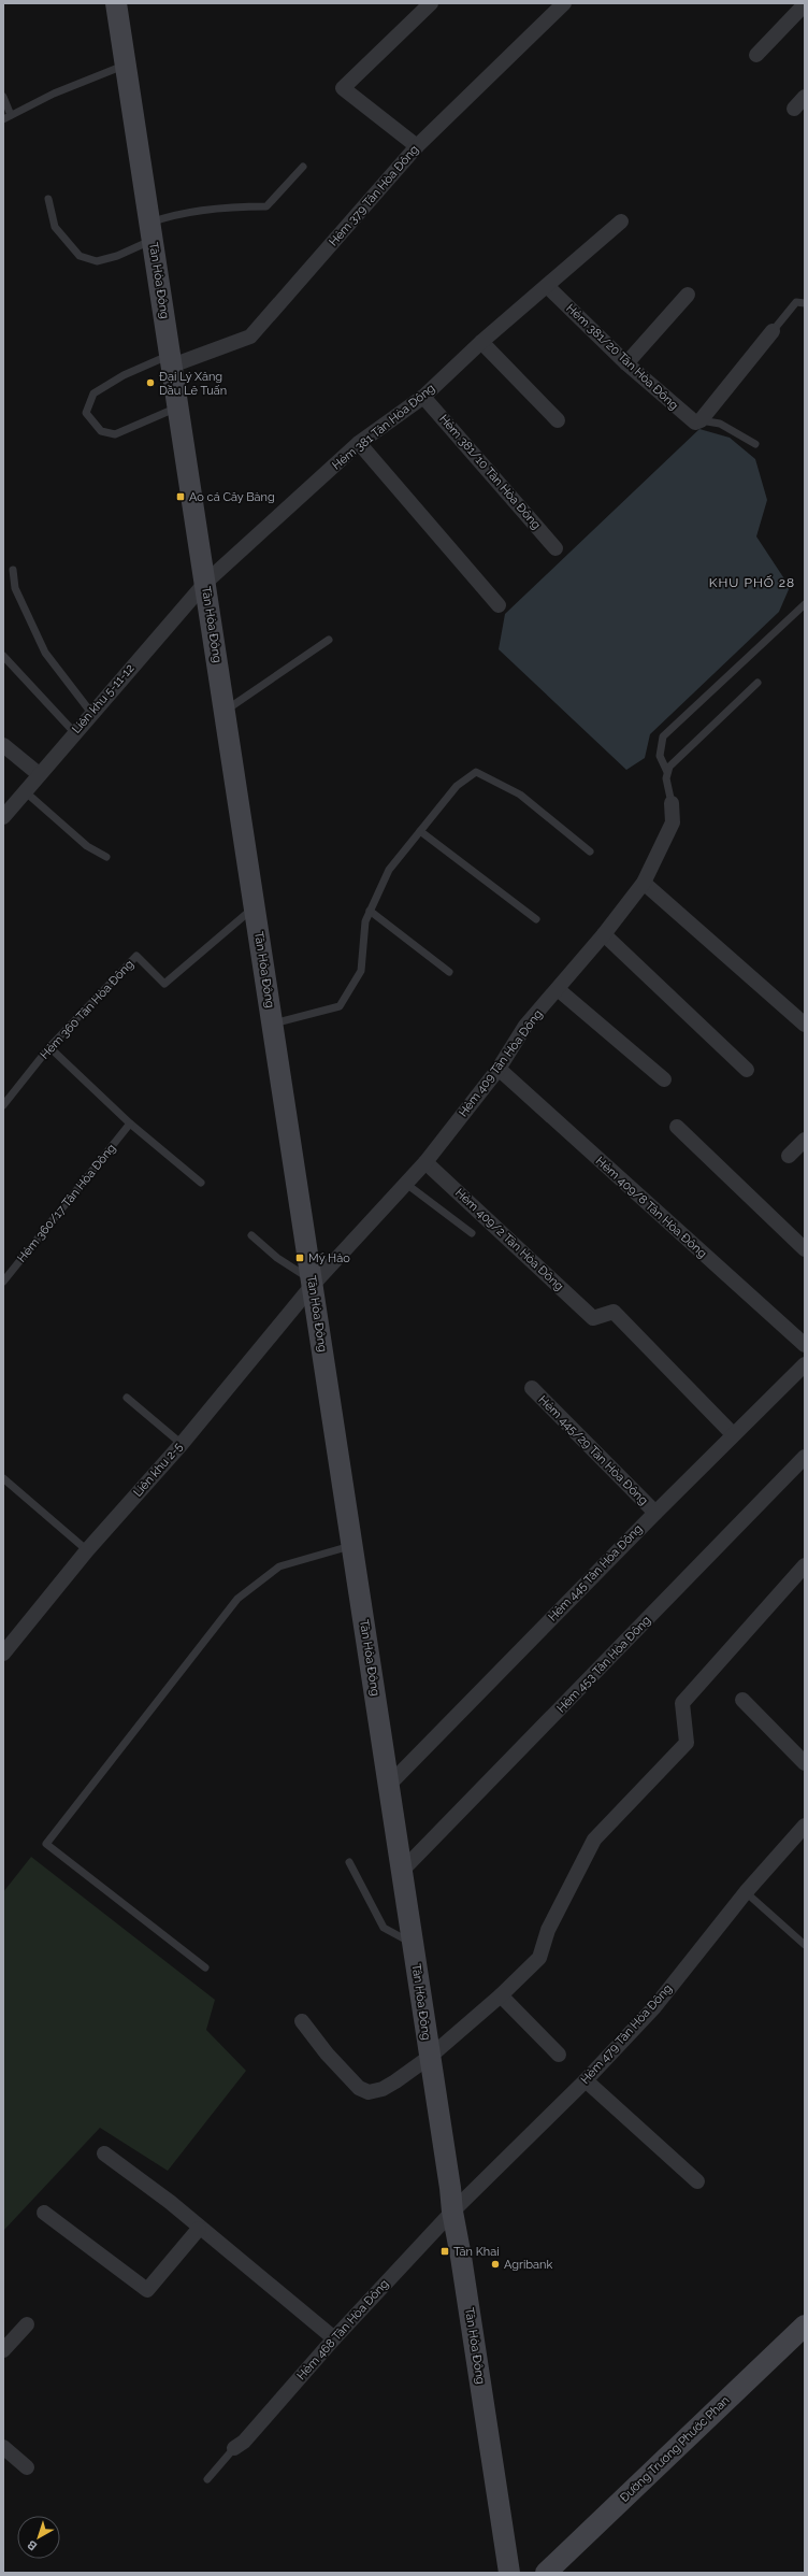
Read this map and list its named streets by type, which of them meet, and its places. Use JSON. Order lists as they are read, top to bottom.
{
  "streets": {
    "street": [
      "Hẻm 379 Tân Hòa Đông",
      "Tân Hòa Đông",
      "Hẻm 381/20 Tân Hòa Đông",
      "Hẻm 381 Tân Hòa Đông",
      "Hẻm 381/10 Tân Hòa Đông",
      "Liên khu 5-11-12",
      "Hẻm 409 Tân Hòa Đông",
      "Hẻm 409/8 Tân Hòa Đông",
      "Hẻm 409/2 Tân Hòa Đông",
      "Hẻm 445/29 Tân Hòa Đông",
      "Liên khu 2-5",
      "Hẻm 445 Tân Hòa Đông",
      "Hẻm 453 Tân Hòa Đông",
      "Hẻm 479 Tân Hòa Đông",
      "Hẻm 468 Tân Hòa Đông",
      "Đường Trương Phước Phan"
    ],
    "lane": ["Hẻm 360 Tân Hòa Đông", "Hẻm 360/17 Tân Hòa Đông"]
  },
  "crossings": [
    ["Hẻm 379 Tân Hòa Đông", "Tân Hòa Đông"],
    ["Tân Hòa Đông", "Hẻm 381 Tân Hòa Đông"],
    ["Tân Hòa Đông", "Liên khu 5-11-12"],
    ["Tân Hòa Đông", "Hẻm 360 Tân Hòa Đông"],
    ["Tân Hòa Đông", "Hẻm 409 Tân Hòa Đông"],
    ["Tân Hòa Đông", "Liên khu 2-5"],
    ["Tân Hòa Đông", "Hẻm 445 Tân Hòa Đông"],
    ["Tân Hòa Đông", "Hẻm 453 Tân Hòa Đông"],
    ["Tân Hòa Đông", "Hẻm 479 Tân Hòa Đông"],
    ["Tân Hòa Đông", "Hẻm 468 Tân Hòa Đông"],
    ["Hẻm 381/20 Tân Hòa Đông", "Hẻm 381 Tân Hòa Đông"],
    ["Hẻm 381 Tân Hòa Đông", "Hẻm 381/10 Tân Hòa Đông"],
    ["Hẻm 381 Tân Hòa Đông", "Liên khu 5-11-12"],
    ["Hẻm 409 Tân Hòa Đông", "Hẻm 409/8 Tân Hòa Đông"],
    ["Hẻm 409 Tân Hòa Đông", "Hẻm 409/2 Tân Hòa Đông"],
    ["Hẻm 409 Tân Hòa Đông", "Liên khu 2-5"],
    ["Hẻm 409/2 Tân Hòa Đông", "Hẻm 445 Tân Hòa Đông"],
    ["Hẻm 445/29 Tân Hòa Đông", "Hẻm 445 Tân Hòa Đông"],
    ["Hẻm 479 Tân Hòa Đông", "Hẻm 468 Tân Hòa Đông"]
  ],
  "districts": ["KHU PHỐ 28"],
  "places": {
    "other": ["Đại Lý Xăng Dầu Lê Tuấn", "Agribank"],
    "transit": ["Ao cá Cây Bàng", "Mỹ Hảo", "Tân Khai"]
  },
  "north": "bottom left"
}
